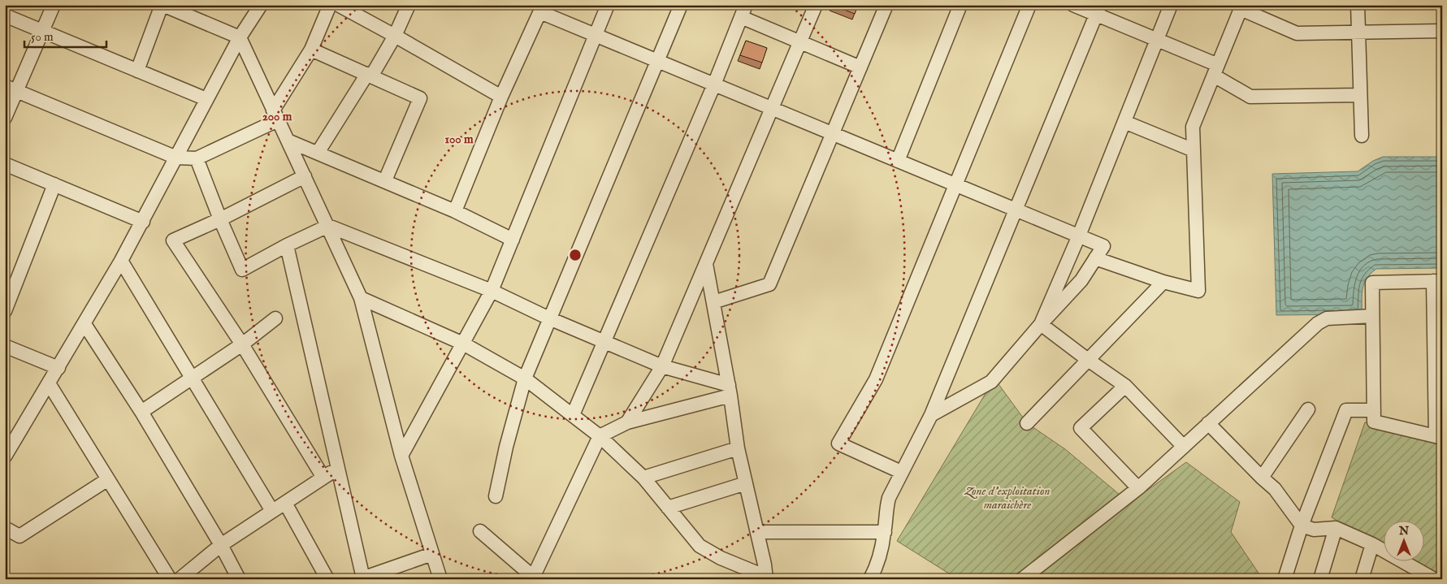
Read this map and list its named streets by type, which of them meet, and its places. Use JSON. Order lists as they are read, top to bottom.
{
  "parks": ["Zone d'exploitation maraichère"],
  "scale_bar": "50 m",
  "north": "top",
  "rings": ["200 m", "100 m"]
}
